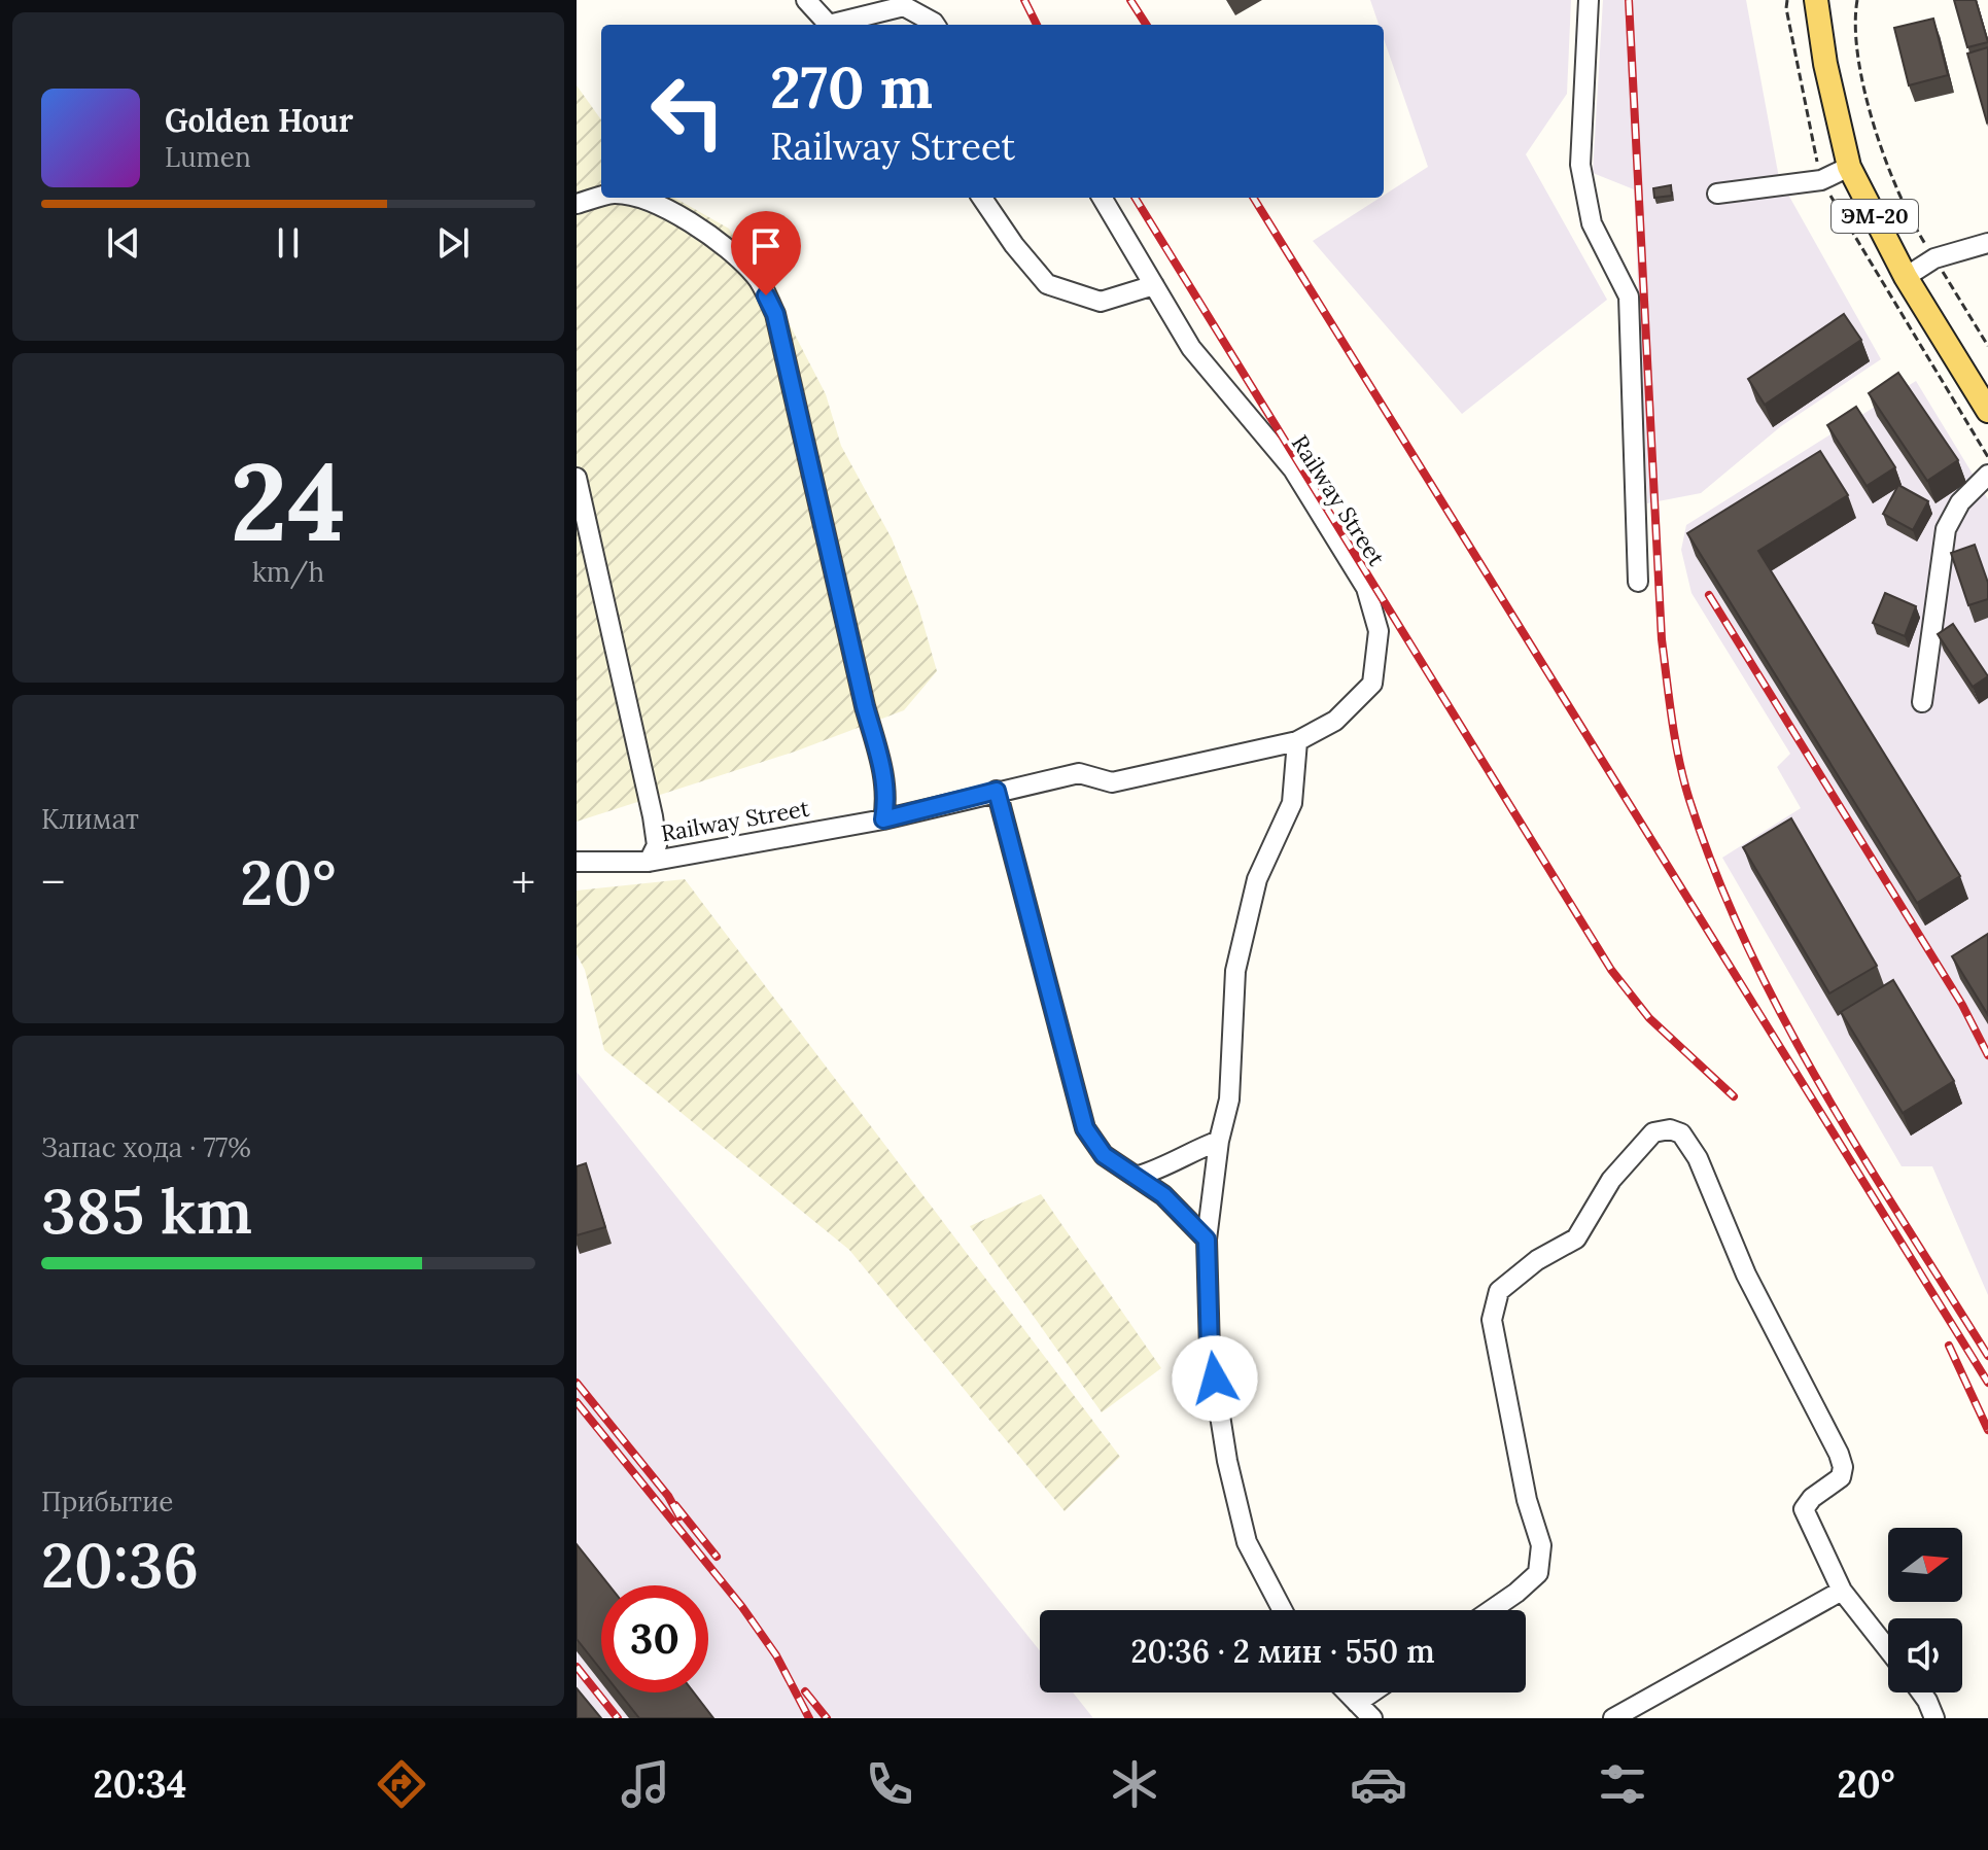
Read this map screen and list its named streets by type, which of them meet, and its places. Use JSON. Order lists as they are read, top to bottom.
{
  "streets": {
    "main road": ["ЭМ-20"],
    "street": ["Railway Street"]
  },
  "north": "right",
  "page": {
    "turn": ["270 m", "Railway Street"],
    "song": ["Golden Hour", "Lumen"],
    "tile": [
      ["24", "km/h"],
      "Климат",
      ["Запас хода · 77%", "385 km"],
      ["Прибытие", "20:36"]
    ],
    "heat": ["−", "20°", "+"],
    "limit": "30",
    "trip": "20:36 · 2 мин · 550 m",
    "tabs": ["20:34", "20°"]
  }
}
